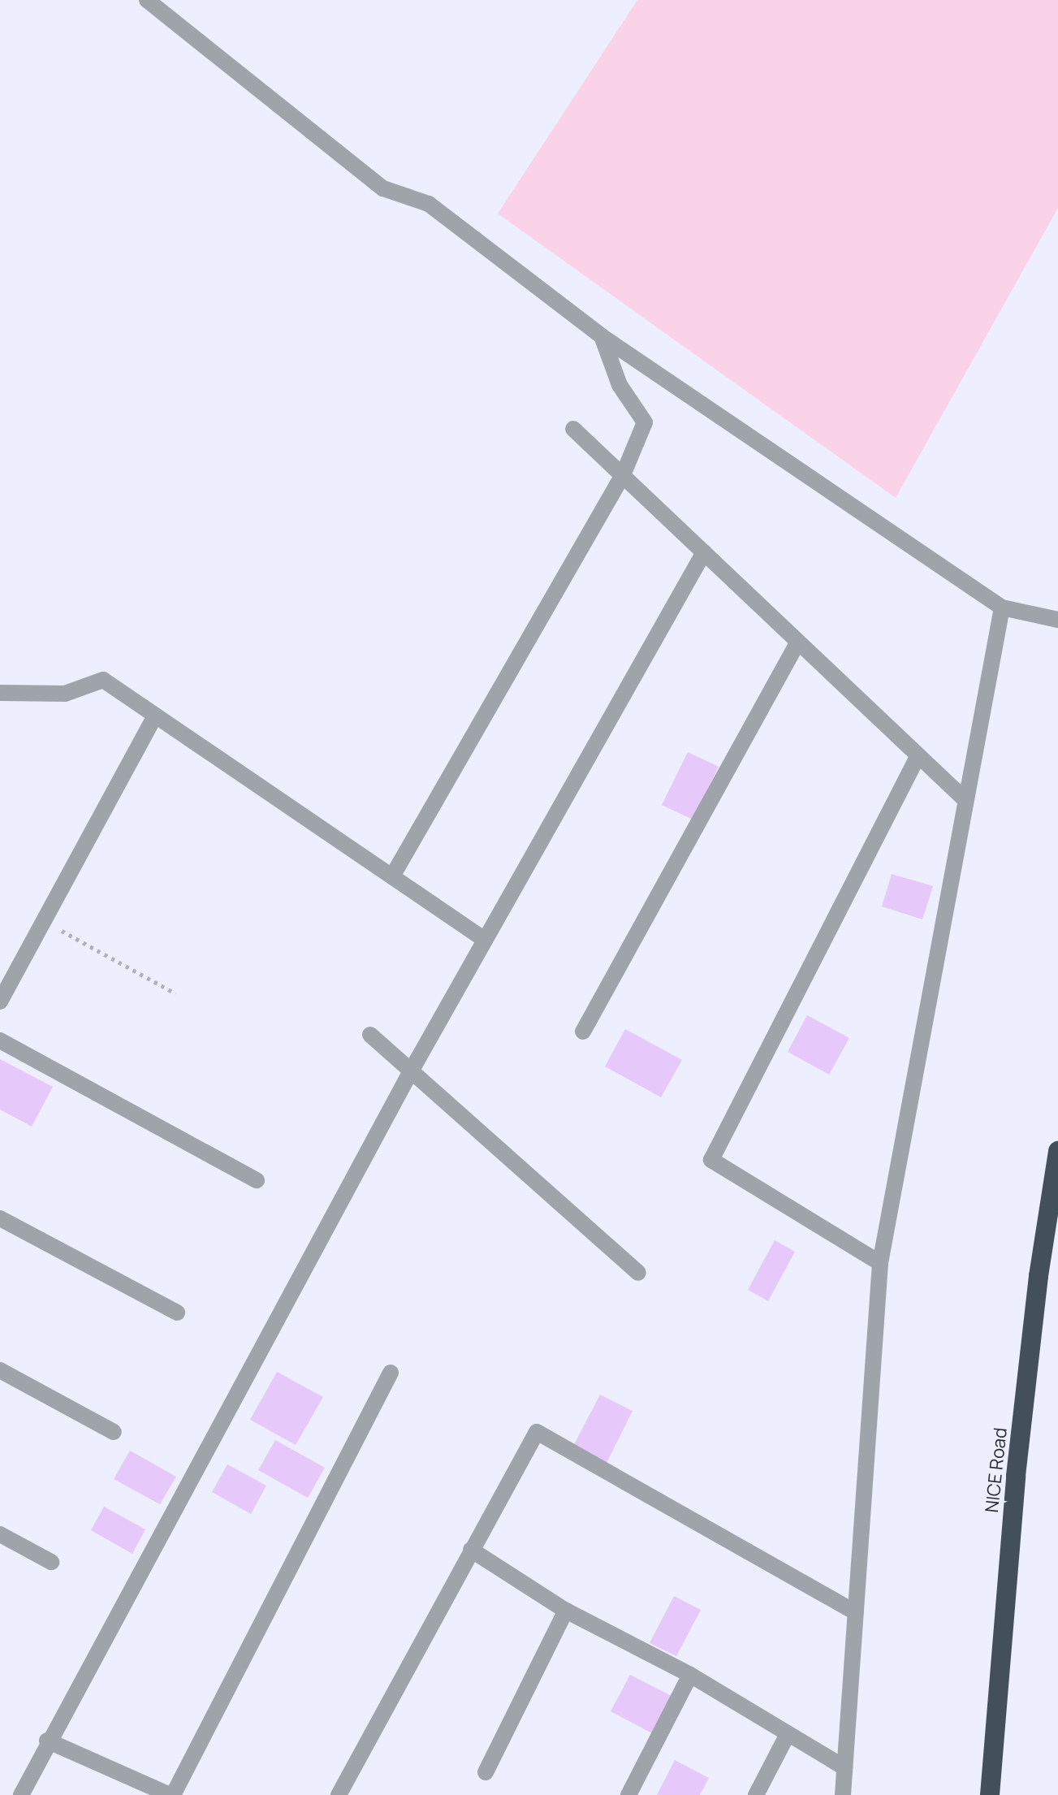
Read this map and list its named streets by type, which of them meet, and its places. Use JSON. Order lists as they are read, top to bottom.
{
  "streets": {
    "highway": ["NICE Road"]
  }
}
